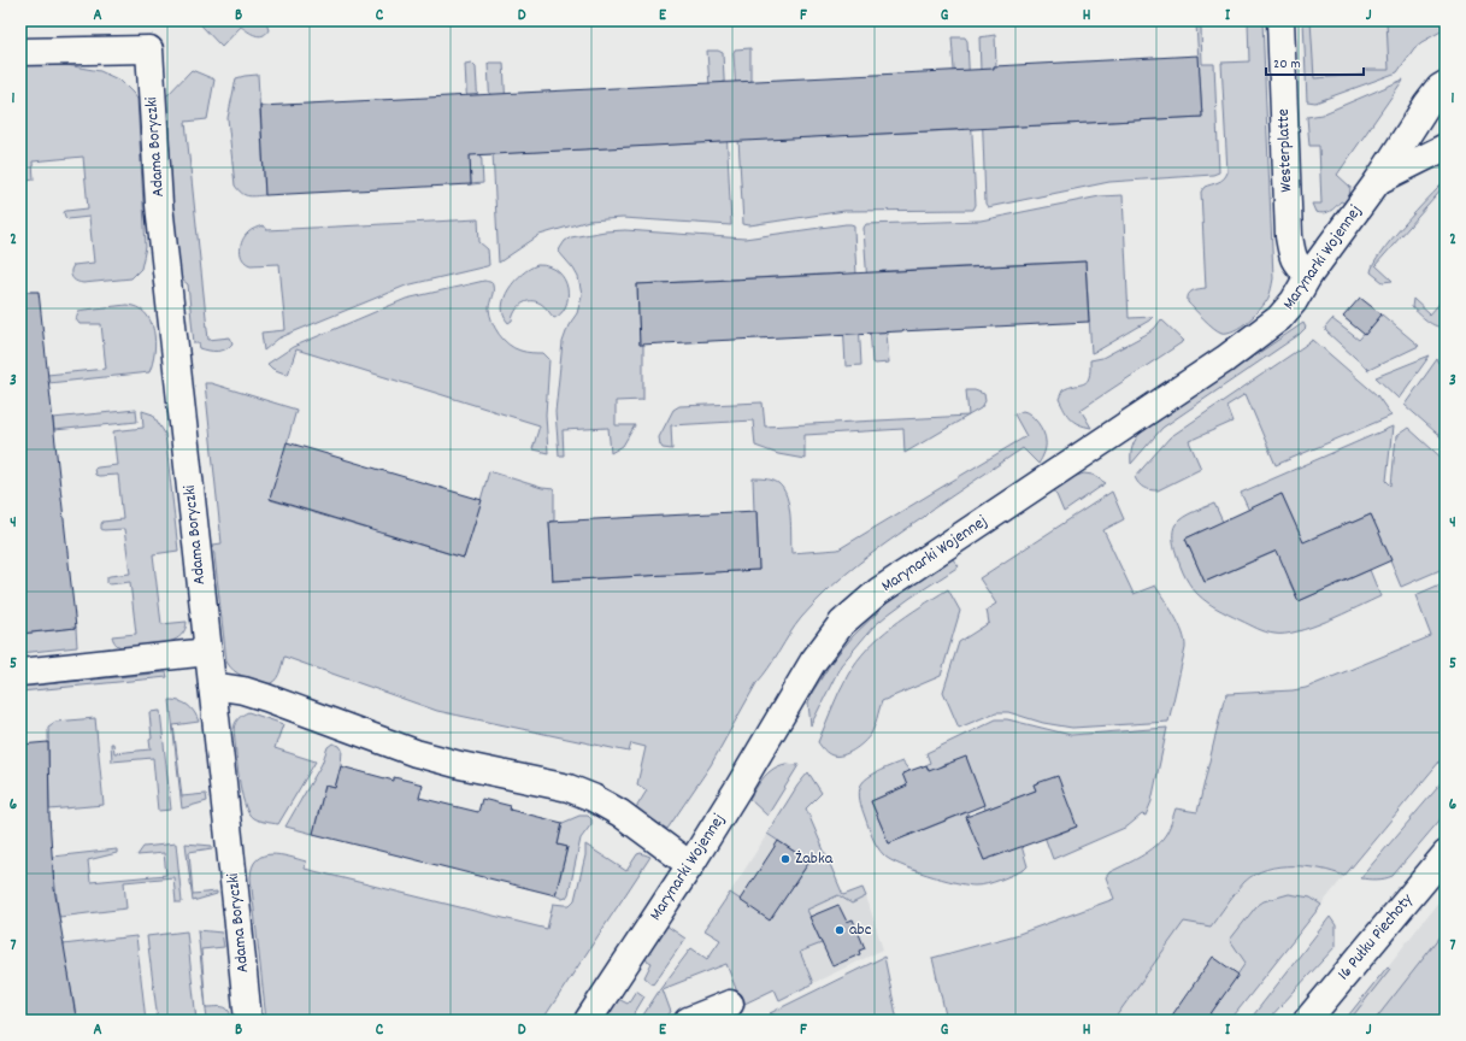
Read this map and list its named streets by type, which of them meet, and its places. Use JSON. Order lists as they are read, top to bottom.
{
  "streets": {
    "street": [
      "Adama Boryczki",
      "Westerplatte",
      "Marynarki Wojennej",
      "16 Pułku Piechoty"
    ]
  },
  "crossings": [
    ["Westerplatte", "Marynarki Wojennej"]
  ],
  "places": ["Żabka", "abc"],
  "scale_bar": "20 m",
  "grid": {
    "columns": [
      "A",
      "B",
      "C",
      "D",
      "E",
      "F",
      "G",
      "H",
      "I",
      "J"
    ],
    "rows": [
      "1",
      "2",
      "3",
      "4",
      "5",
      "6",
      "7"
    ]
  }
}
